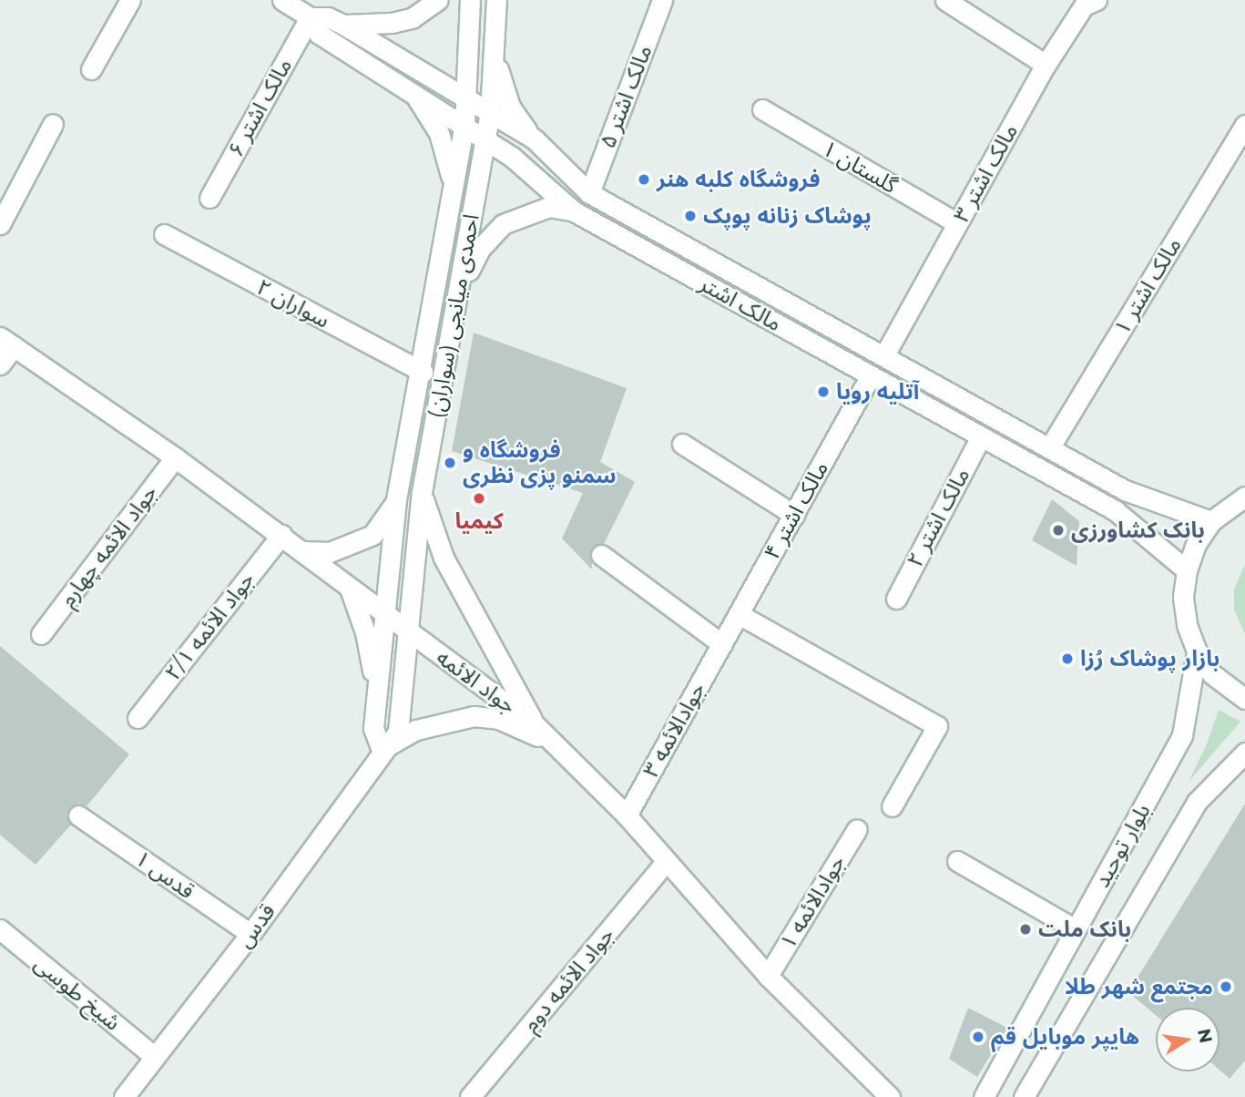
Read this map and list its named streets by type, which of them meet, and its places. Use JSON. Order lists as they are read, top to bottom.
{
  "streets": {
    "street": [
      "مالک اشتر ۵",
      "مالک اشتر ۶",
      "گلستان ۱",
      "مالک اشتر ۳",
      "مالک اشتر ۱",
      "سواران ۲",
      "مالک اشتر",
      "احمدی میانجی (سواران)",
      "مالک اشتر ۴",
      "مالک اشتر ۲",
      "جواد الائمه چهارم",
      "جواد الائمه ۲/۱",
      "جواد الائمه",
      "جوادالائمه ۳",
      "بلوار توحید",
      "قدس ۱",
      "جوادالائمه ۱",
      "قدس",
      "جواد الائمه دوم",
      "شیخ طوسی"
    ]
  },
  "crossings": [
    ["مالک اشتر ۵", "مالک اشتر"],
    ["مالک اشتر ۶", "مالک اشتر"],
    ["گلستان ۱", "مالک اشتر ۳"],
    ["مالک اشتر ۳", "مالک اشتر"],
    ["مالک اشتر ۱", "مالک اشتر"],
    ["سواران ۲", "احمدی میانجی (سواران)"],
    ["مالک اشتر", "احمدی میانجی (سواران)"],
    ["مالک اشتر", "مالک اشتر ۴"],
    ["مالک اشتر", "مالک اشتر ۲"],
    ["احمدی میانجی (سواران)", "جواد الائمه"],
    ["احمدی میانجی (سواران)", "قدس"],
    ["مالک اشتر ۴", "جوادالائمه ۳"],
    ["جواد الائمه چهارم", "جواد الائمه"],
    ["جواد الائمه ۲/۱", "جواد الائمه"],
    ["جواد الائمه", "جوادالائمه ۳"],
    ["جواد الائمه", "جوادالائمه ۱"],
    ["جواد الائمه", "قدس"],
    ["جواد الائمه", "جواد الائمه دوم"],
    ["قدس ۱", "قدس"],
    ["قدس", "شیخ طوسی"]
  ],
  "places": [
    "فروشگاه کلبه هنر",
    "پوشاک زنانه پوپک",
    "آتلیه رویا",
    "فروشگاه و سمنو پزی نظری",
    "کیمیا",
    "بانک کشاورزی",
    "بازار پوشاک رُزا",
    "بانک ملت",
    "مجتمع شهر طلا",
    "هایپر موبایل قم"
  ],
  "north": "right"
}
